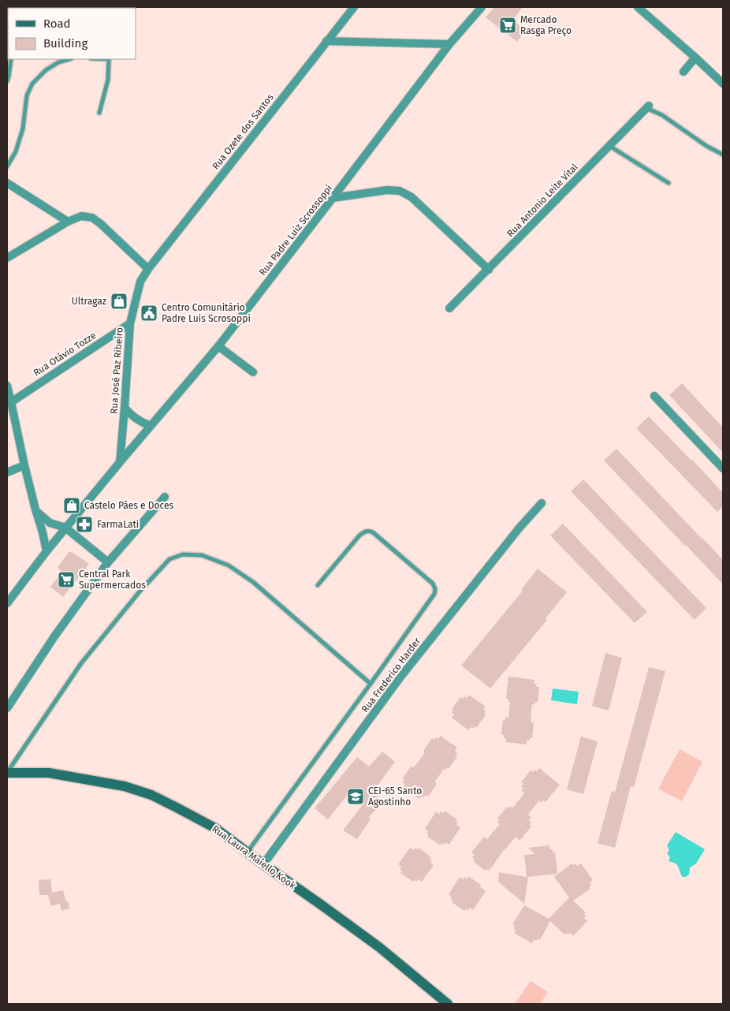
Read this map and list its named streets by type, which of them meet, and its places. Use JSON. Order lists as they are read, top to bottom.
{
  "streets": {
    "main road": ["Rua Laura Maiello Kook"],
    "street": [
      "Rua Ozete dos Santos",
      "Rua Antonio Leite Vital",
      "Rua Padre Luiz Scrossoppi",
      "Rua Otávio Tozze",
      "Rua José Paz Ribeiro",
      "Rua Frederico Harder"
    ]
  },
  "crossings": [
    ["Rua Ozete dos Santos", "Rua José Paz Ribeiro"],
    ["Rua Padre Luiz Scrossoppi", "Rua José Paz Ribeiro"],
    ["Rua Otávio Tozze", "Rua José Paz Ribeiro"],
    ["Rua Frederico Harder", "Rua Laura Maiello Kook"]
  ],
  "places": {
    "supermarket": ["Mercado Rasga Preço", "Central Park Supermercados"],
    "shop": ["Ultragaz", "Castelo Pães e Doces"],
    "public building": ["Centro Comunitário Padre Luis Scrosoppi"],
    "pharmacy": ["FarmaLati"],
    "school or university": ["CEI-65 Santo Agostinho"]
  },
  "legend": ["Road", "Building"]
}
